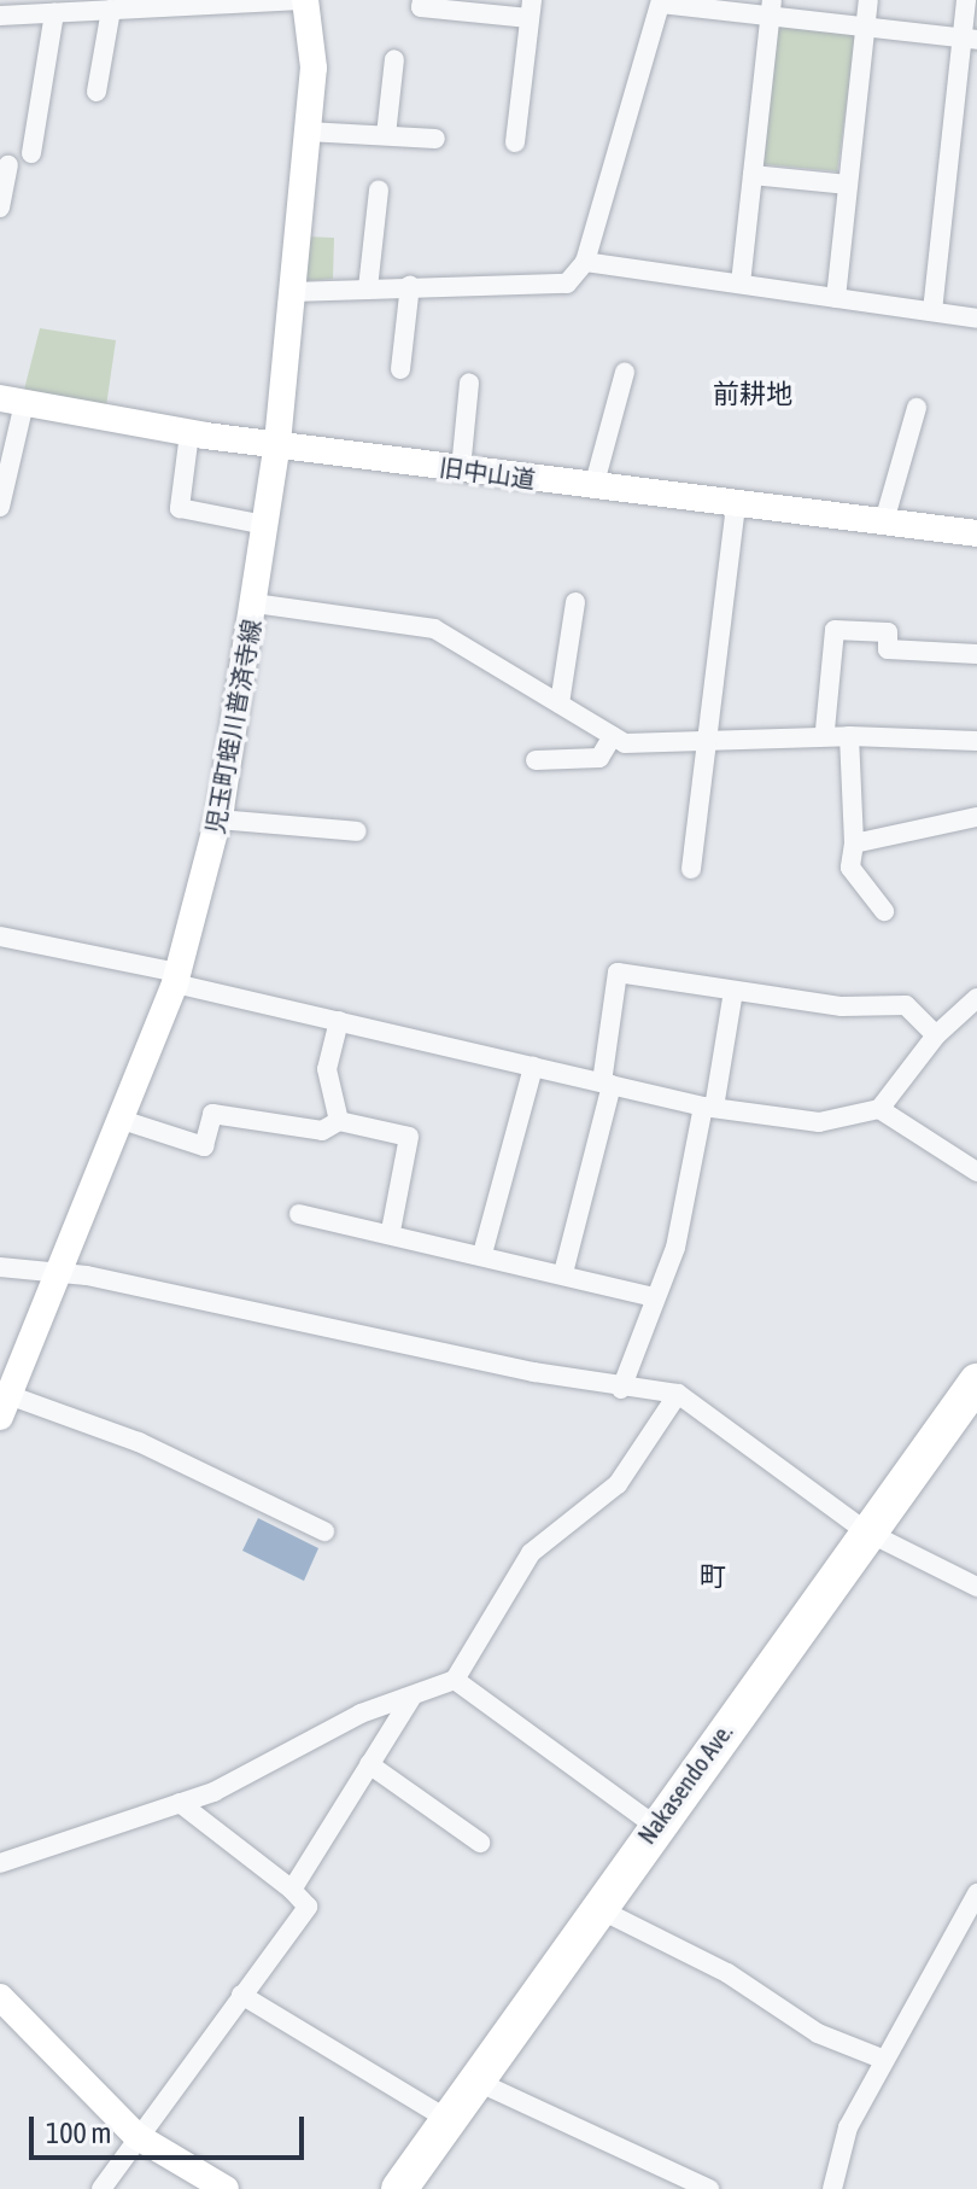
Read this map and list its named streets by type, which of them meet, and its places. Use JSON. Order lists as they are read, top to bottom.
{
  "streets": {
    "highway": ["Nakasendo Ave."],
    "main road": ["旧中山道", "児玉町蛭川普済寺線"]
  },
  "crossings": [
    ["旧中山道", "児玉町蛭川普済寺線"]
  ],
  "districts": ["前耕地", "町"],
  "scale_bar": "100 m"
}
